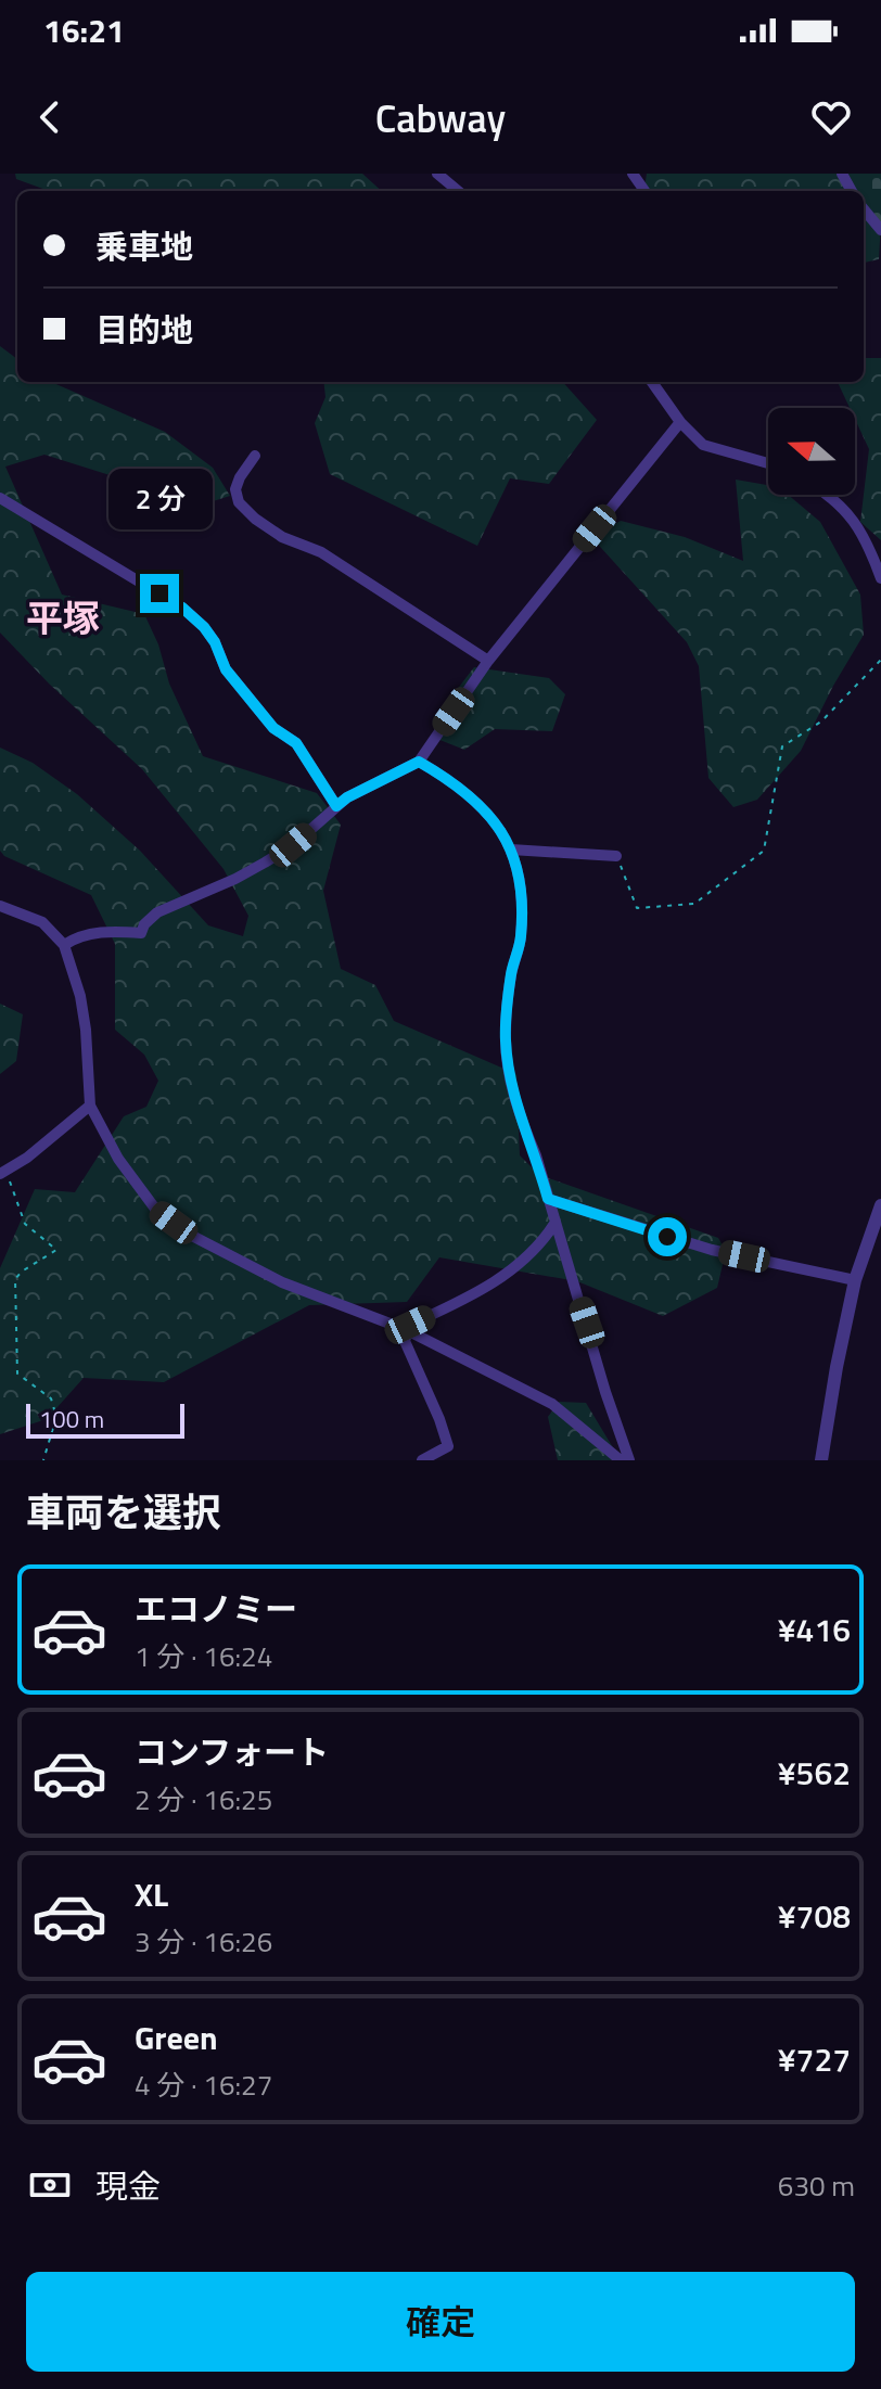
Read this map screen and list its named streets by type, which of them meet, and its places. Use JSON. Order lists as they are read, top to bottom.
{
  "districts": ["平塚"],
  "scale_bar": "100 m",
  "north": "left",
  "page": {
    "status": "16:21",
    "header": "Cabway",
    "banner": ["乗車地", "目的地"],
    "bubble": "2 分",
    "scale": "100 m",
    "heading": "車両を選択",
    "list": [
      {
        "name": "エコノミー",
        "note": "1 分 · 16:24",
        "value": "¥416"
      },
      {
        "name": "コンフォート",
        "note": "2 分 · 16:25",
        "value": "¥562"
      },
      {
        "name": "XL",
        "note": "3 分 · 16:26",
        "value": "¥708"
      },
      {
        "name": "Green",
        "note": "4 分 · 16:27",
        "value": "¥727"
      }
    ],
    "pay": ["現金", "630 m"],
    "buttons": "確定"
  }
}
